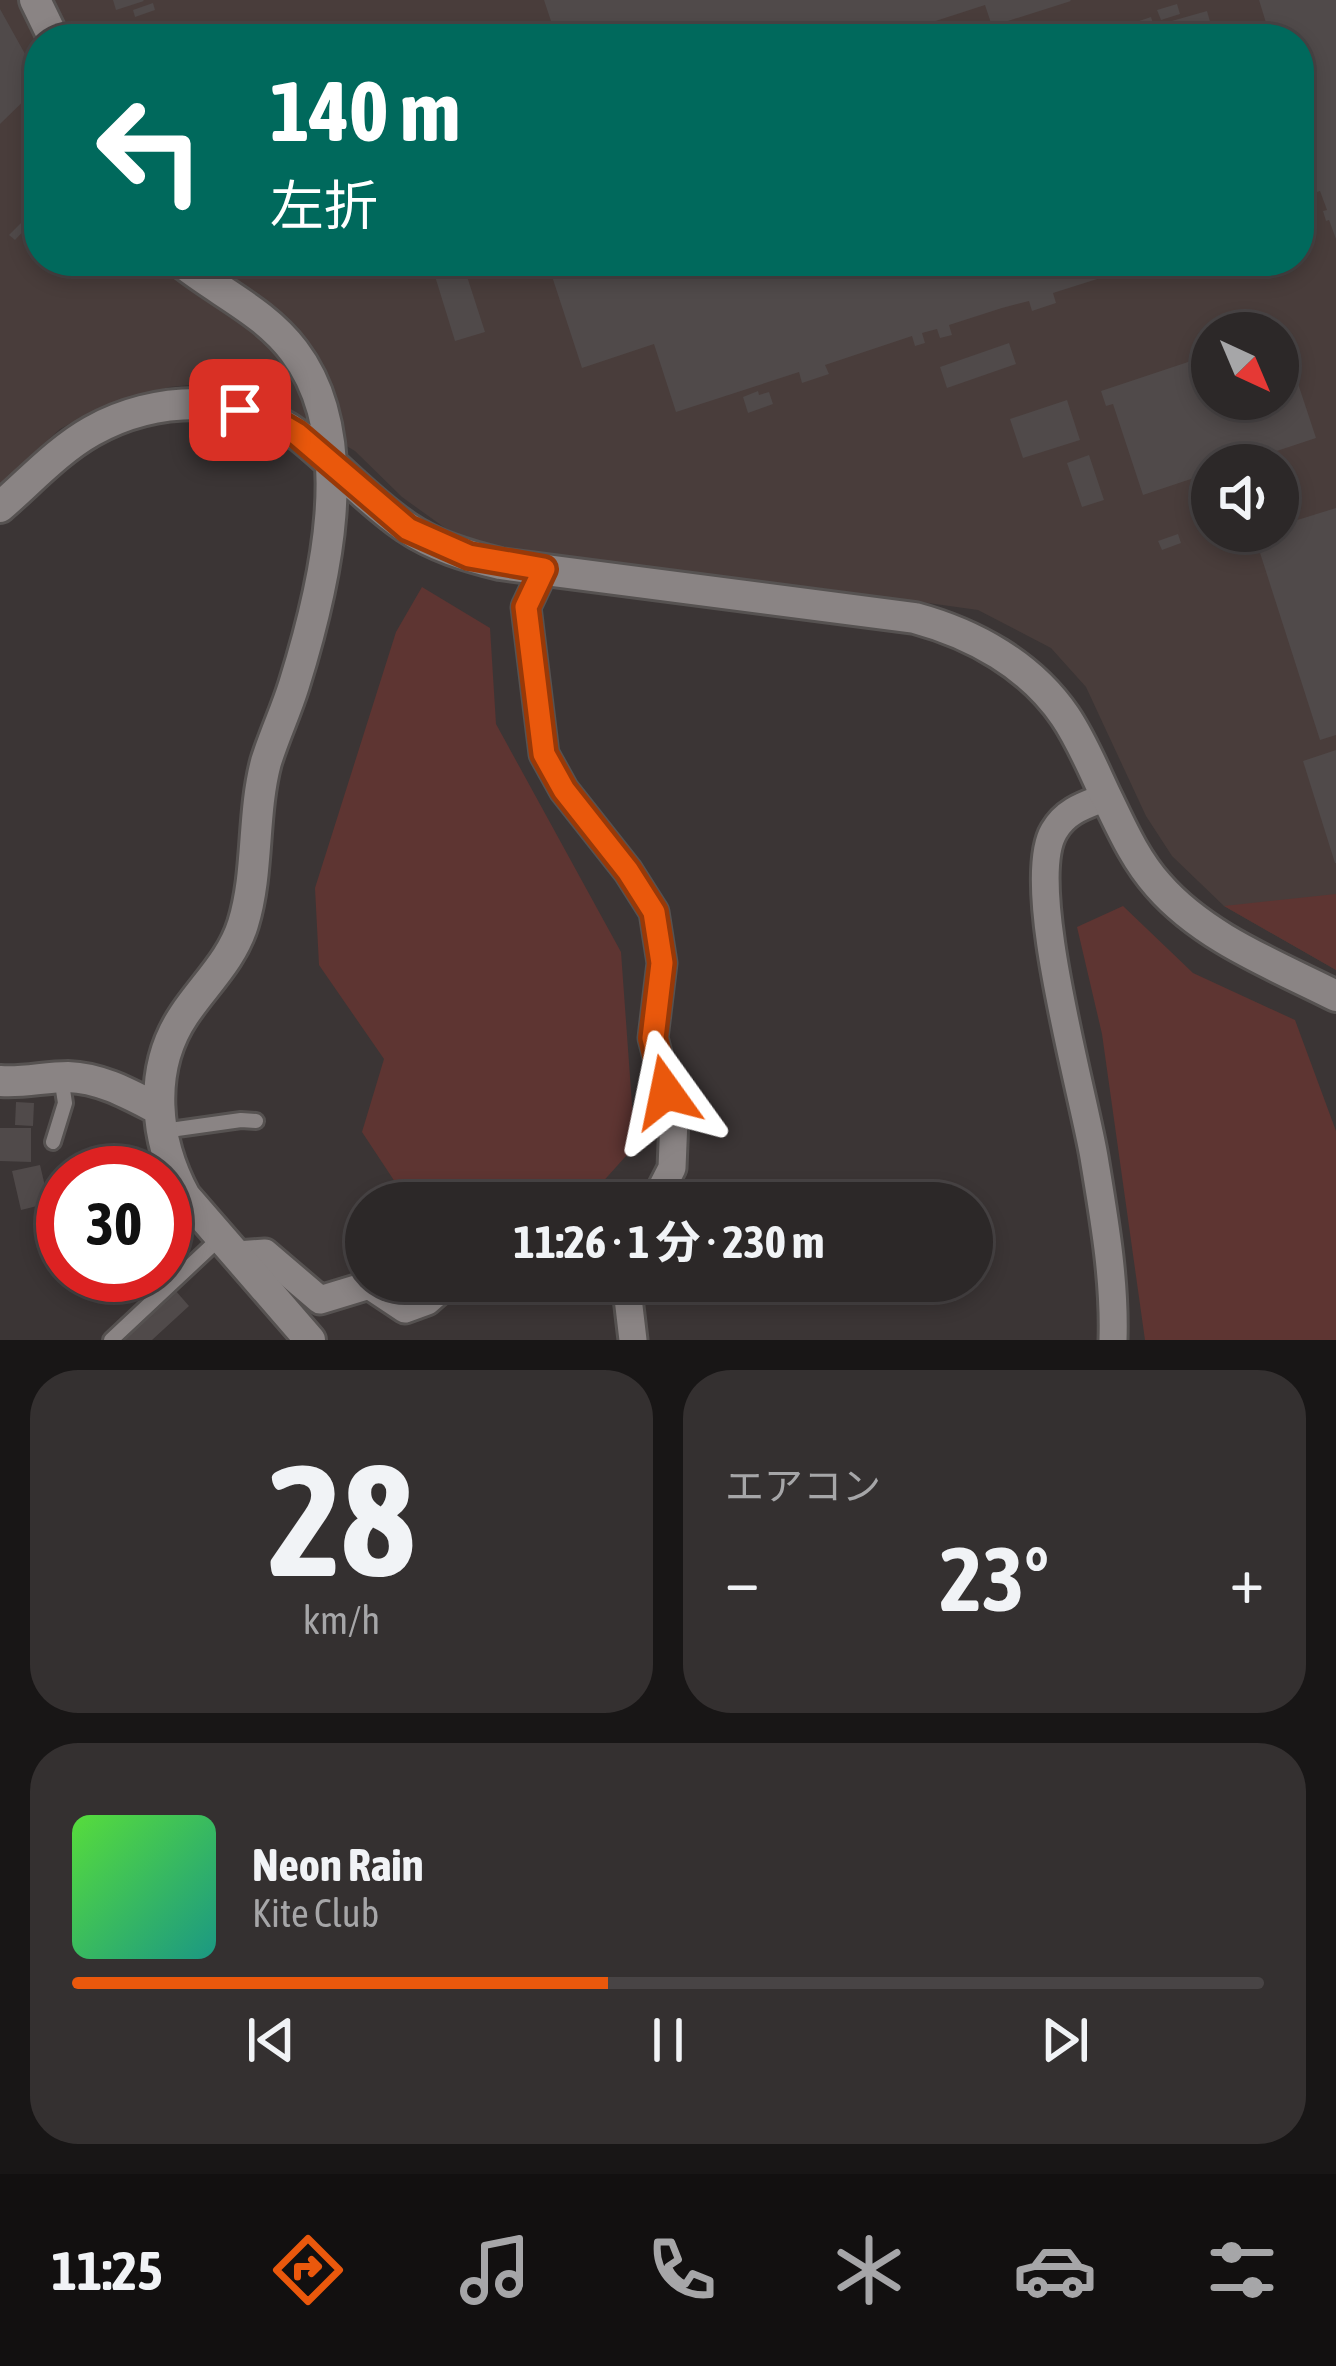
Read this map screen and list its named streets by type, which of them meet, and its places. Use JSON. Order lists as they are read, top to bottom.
{
  "north": "bottom right",
  "page": {
    "turn": ["140 m", "左折"],
    "limit": "30",
    "trip": "11:26 · 1 分 · 230 m",
    "tile": [
      ["28", "km/h"],
      "エアコン"
    ],
    "heat": ["−", "23°", "+"],
    "song": ["Neon Rain", "Kite Club"],
    "tabs": "11:25"
  }
}
